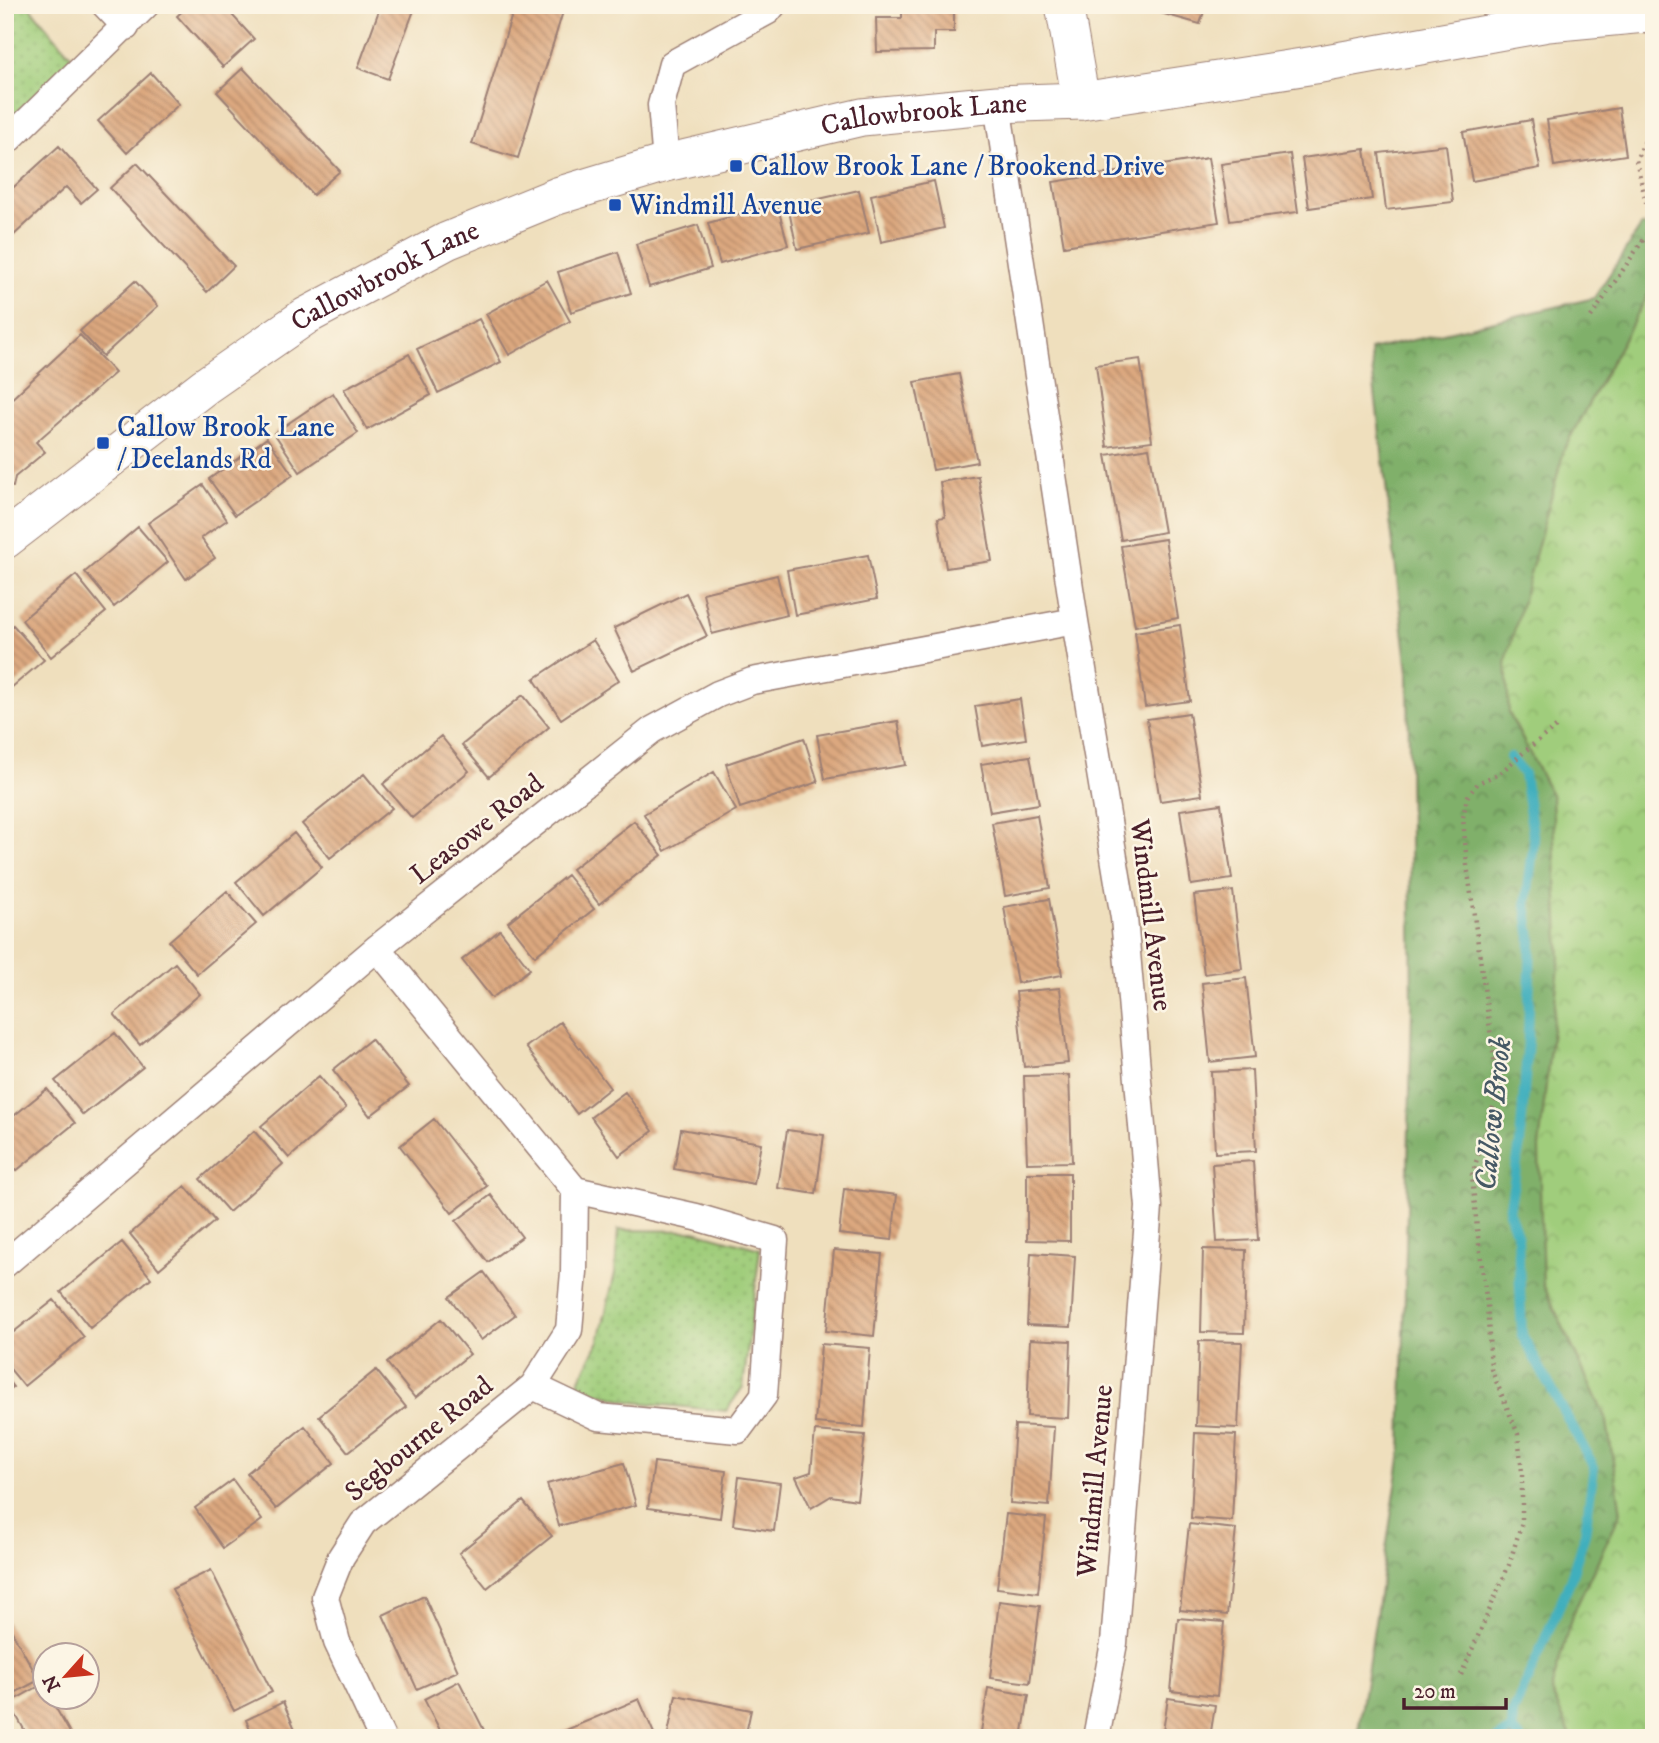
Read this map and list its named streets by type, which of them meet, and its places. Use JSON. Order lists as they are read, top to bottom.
{
  "streets": {
    "street": [
      "Callowbrook Lane",
      "Leasowe Road",
      "Windmill Avenue",
      "Segbourne Road"
    ]
  },
  "crossings": [
    ["Callowbrook Lane", "Windmill Avenue"],
    ["Leasowe Road", "Windmill Avenue"]
  ],
  "water": ["Callow Brook"],
  "places": {
    "transit": ["Callow Brook Lane / Brookend Drive", "Windmill Avenue", "Callow Brook Lane / Deelands Rd"]
  },
  "scale_bar": "20 m",
  "north": "bottom left"
}
